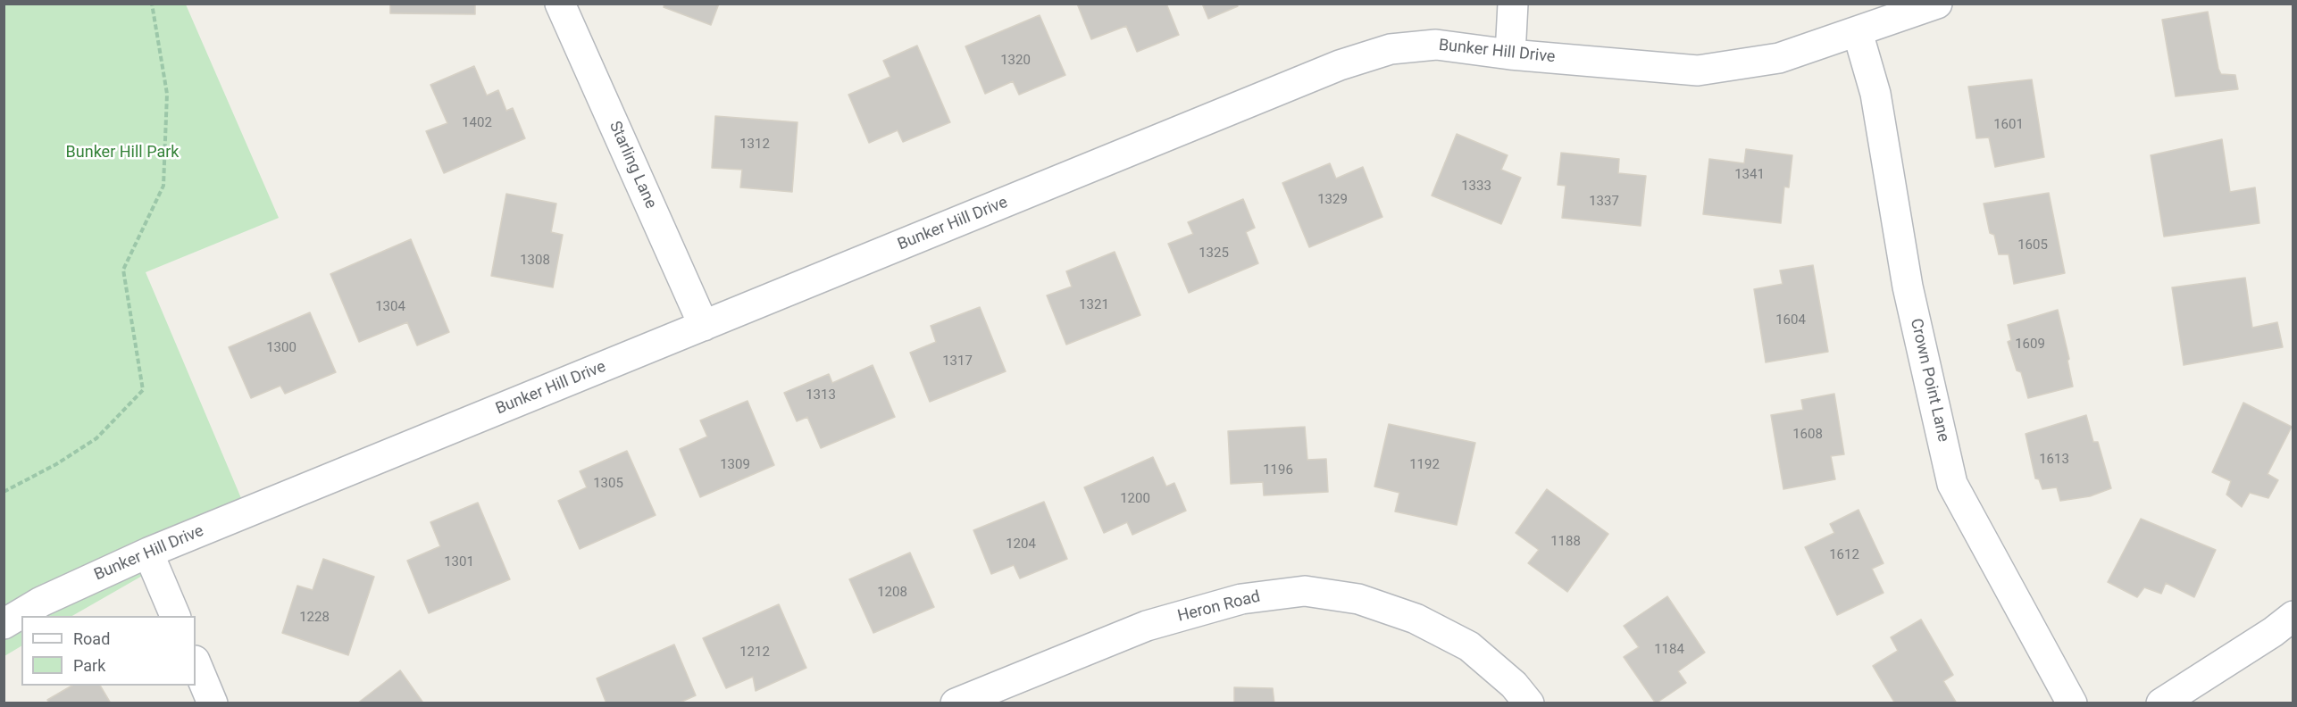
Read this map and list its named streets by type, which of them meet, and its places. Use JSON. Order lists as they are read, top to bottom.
{
  "streets": {
    "street": [
      "Bunker Hill Drive",
      "Starling Lane",
      "Crown Point Lane",
      "Heron Road"
    ]
  },
  "crossings": [
    ["Bunker Hill Drive", "Starling Lane"],
    ["Bunker Hill Drive", "Crown Point Lane"]
  ],
  "parks": ["Bunker Hill Park"],
  "house_numbers": [
    "1320",
    "1402",
    "1601",
    "1312",
    "1341",
    "1333",
    "1329",
    "1337",
    "1605",
    "1325",
    "1308",
    "1321",
    "1304",
    "1604",
    "1609",
    "1300",
    "1317",
    "1313",
    "1608",
    "1613",
    "1309",
    "1192",
    "1196",
    "1305",
    "1200",
    "1188",
    "1204",
    "1612",
    "1301",
    "1208",
    "1228",
    "1184",
    "1212"
  ],
  "legend": ["Road", "Park"]
}
